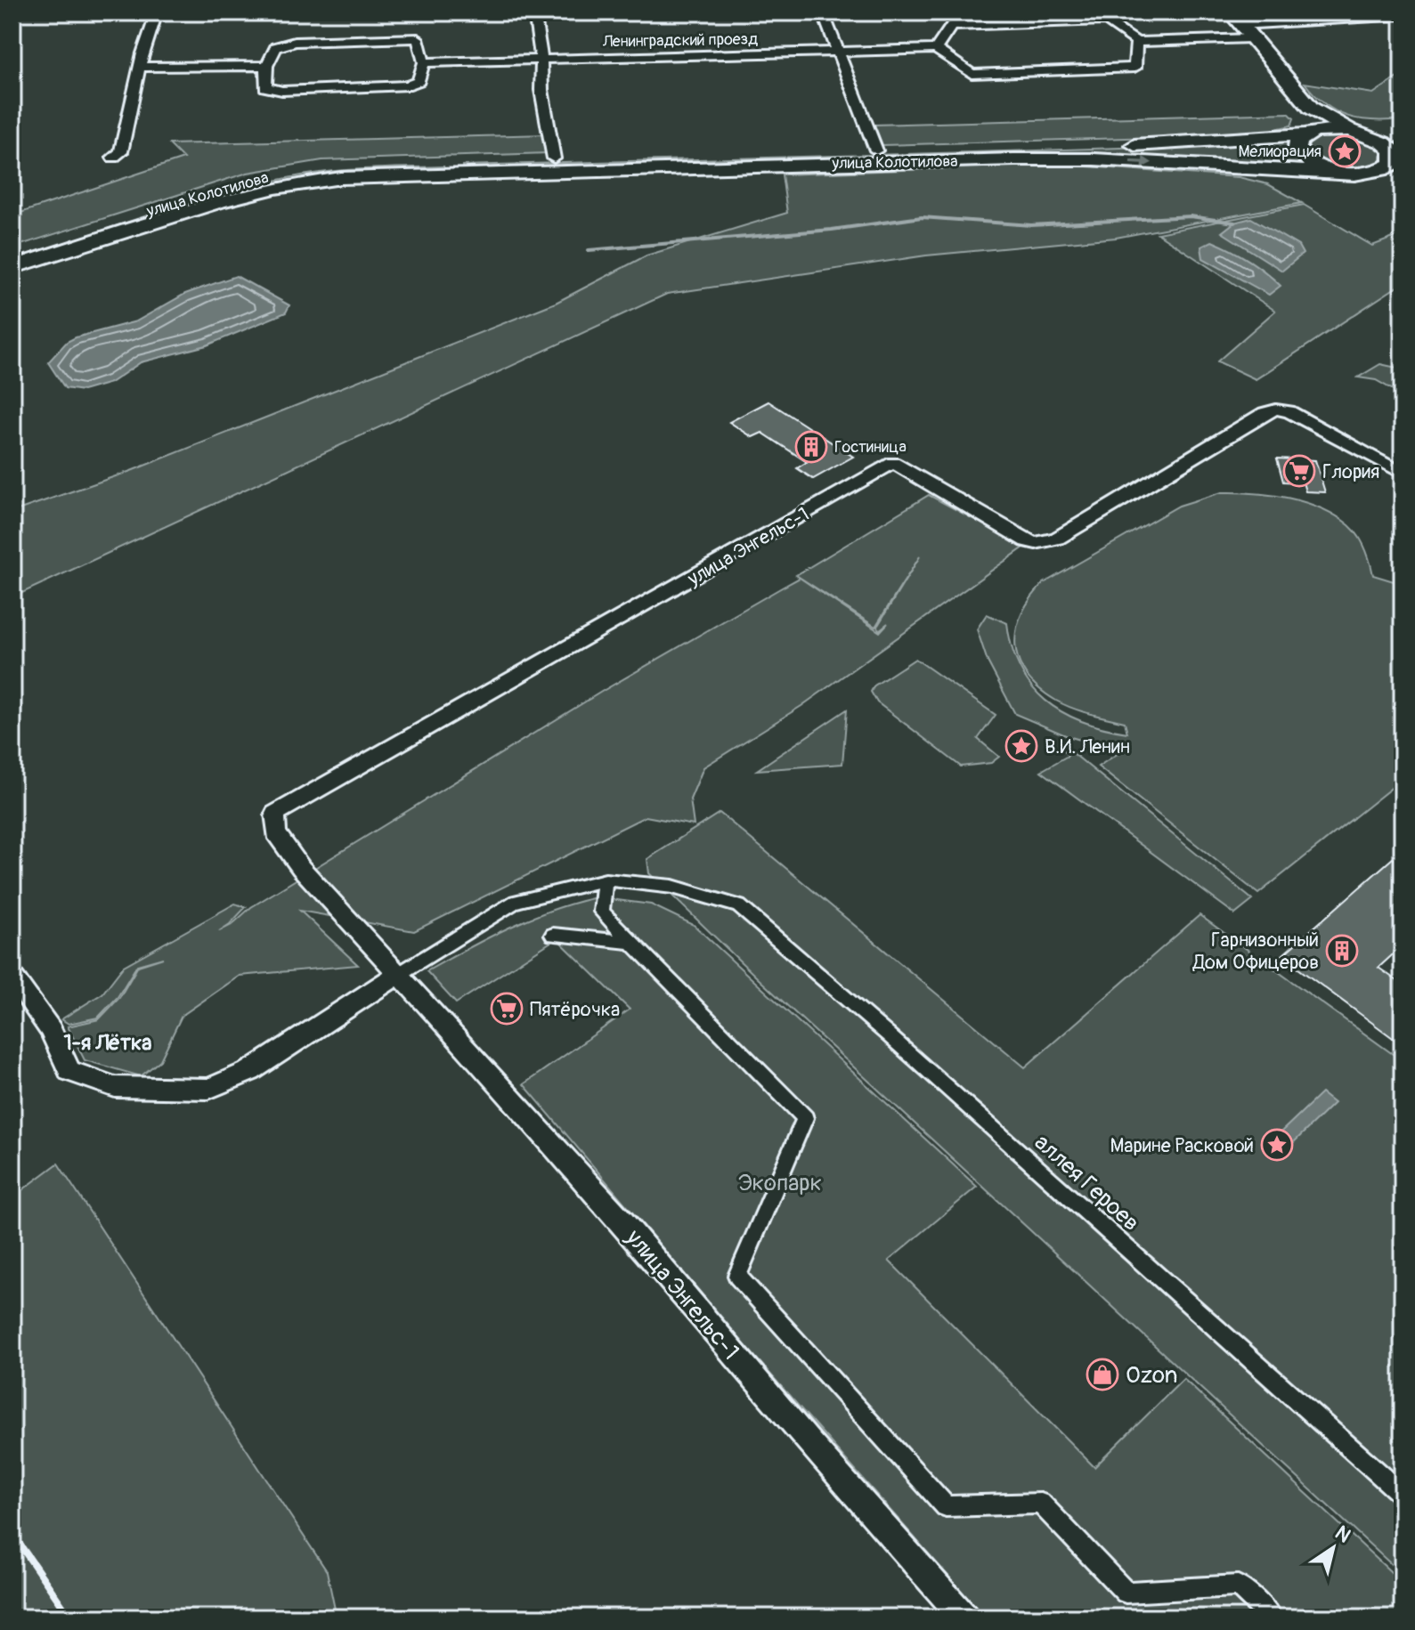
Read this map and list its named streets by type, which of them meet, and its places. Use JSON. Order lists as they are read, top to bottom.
{
  "streets": {
    "main road": ["улица Колотилова"],
    "street": ["Ленинградский проезд", "улица Энгельс-1", "аллея Героев"]
  },
  "districts": ["1-я Лётка"],
  "parks": ["Экопарк"],
  "places": {
    "place": ["Мелиорация", "В.И. Ленин", "Марине Расковой"],
    "building": ["Гостиница", "Гарнизонный Дом Офицеров"],
    "supermarket": ["Глория", "Пятёрочка"],
    "shop": ["Ozon"]
  },
  "north": "top right"
}
